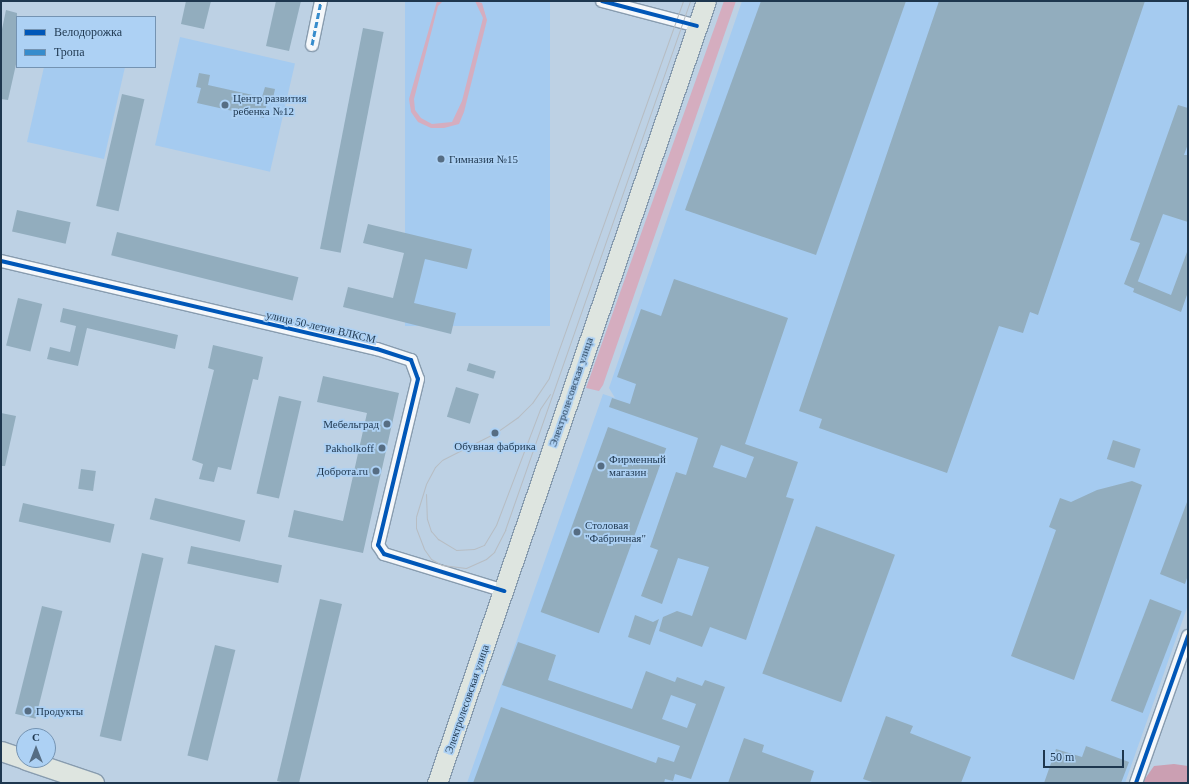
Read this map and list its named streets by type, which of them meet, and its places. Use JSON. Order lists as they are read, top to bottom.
{
  "streets": {
    "main road": ["Электролесовская улица"],
    "street": ["улица 50-летия ВЛКСМ"]
  },
  "crossings": [
    ["улица 50-летия ВЛКСМ", "Электролесовская улица"]
  ],
  "places": [
    "Центр развития ребенка №12",
    "Гимназия №15",
    "Мебельград",
    "Обувная фабрика",
    "Pakholkoff",
    "Фирменный магазин",
    "Доброта.ru",
    "Столовая \"Фабричная\"",
    "Продукты"
  ],
  "legend": ["Велодорожка", "Тропа"],
  "scale_bar": "50 m",
  "north": "top"
}
